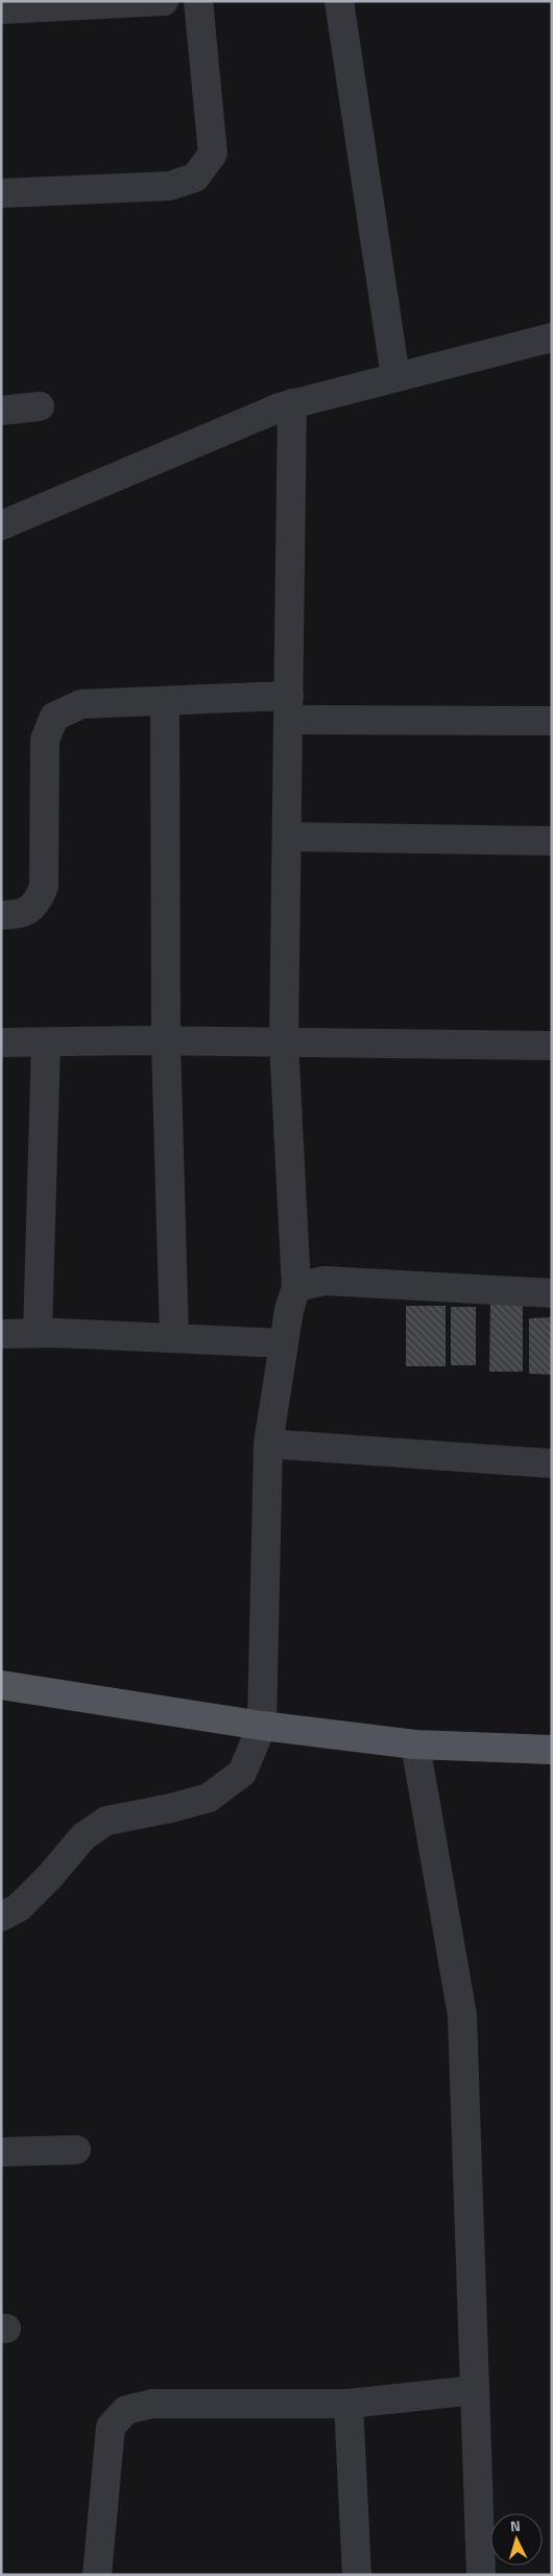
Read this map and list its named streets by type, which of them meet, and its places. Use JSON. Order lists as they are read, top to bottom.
{
  "north": "top"
}
